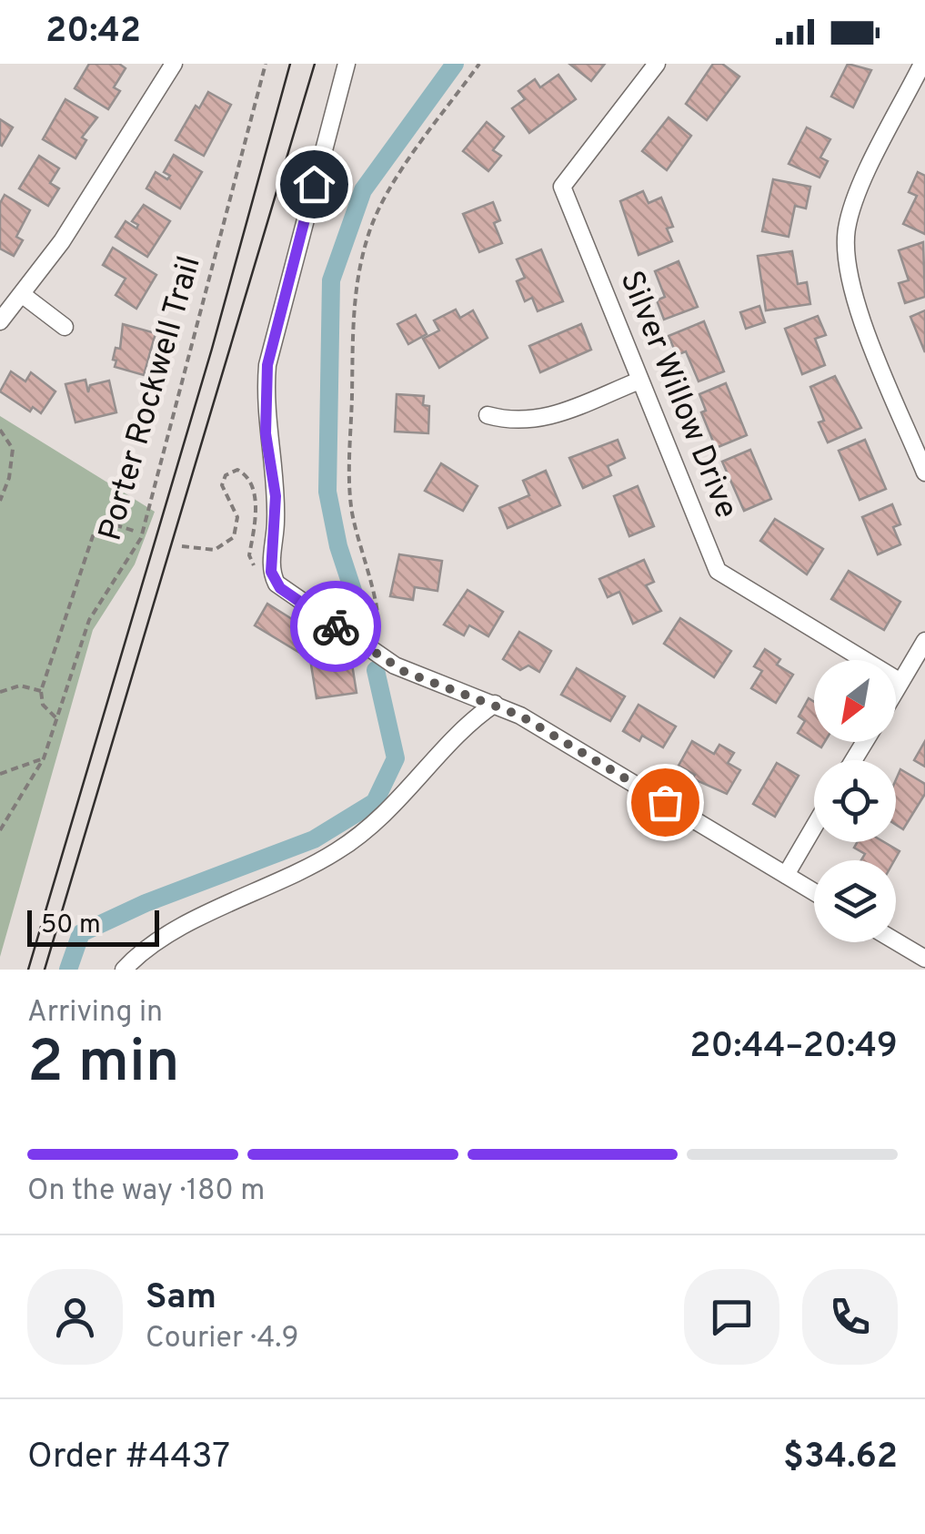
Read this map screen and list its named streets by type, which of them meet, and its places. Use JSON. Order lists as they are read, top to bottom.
{
  "streets": {
    "street": ["Silver Willow Drive"],
    "path": ["Porter Rockwell Trail"]
  },
  "scale_bar": "50 m",
  "north": "bottom left",
  "page": {
    "status": "20:42",
    "scale": "50 m",
    "heading": ["2 min", "Arriving in", "20:44–20:49"],
    "panel": [
      "Sam",
      "Courier · 4.9",
      "Order #4437",
      "$34.62"
    ],
    "bar": "On the way · 180 m"
  }
}
